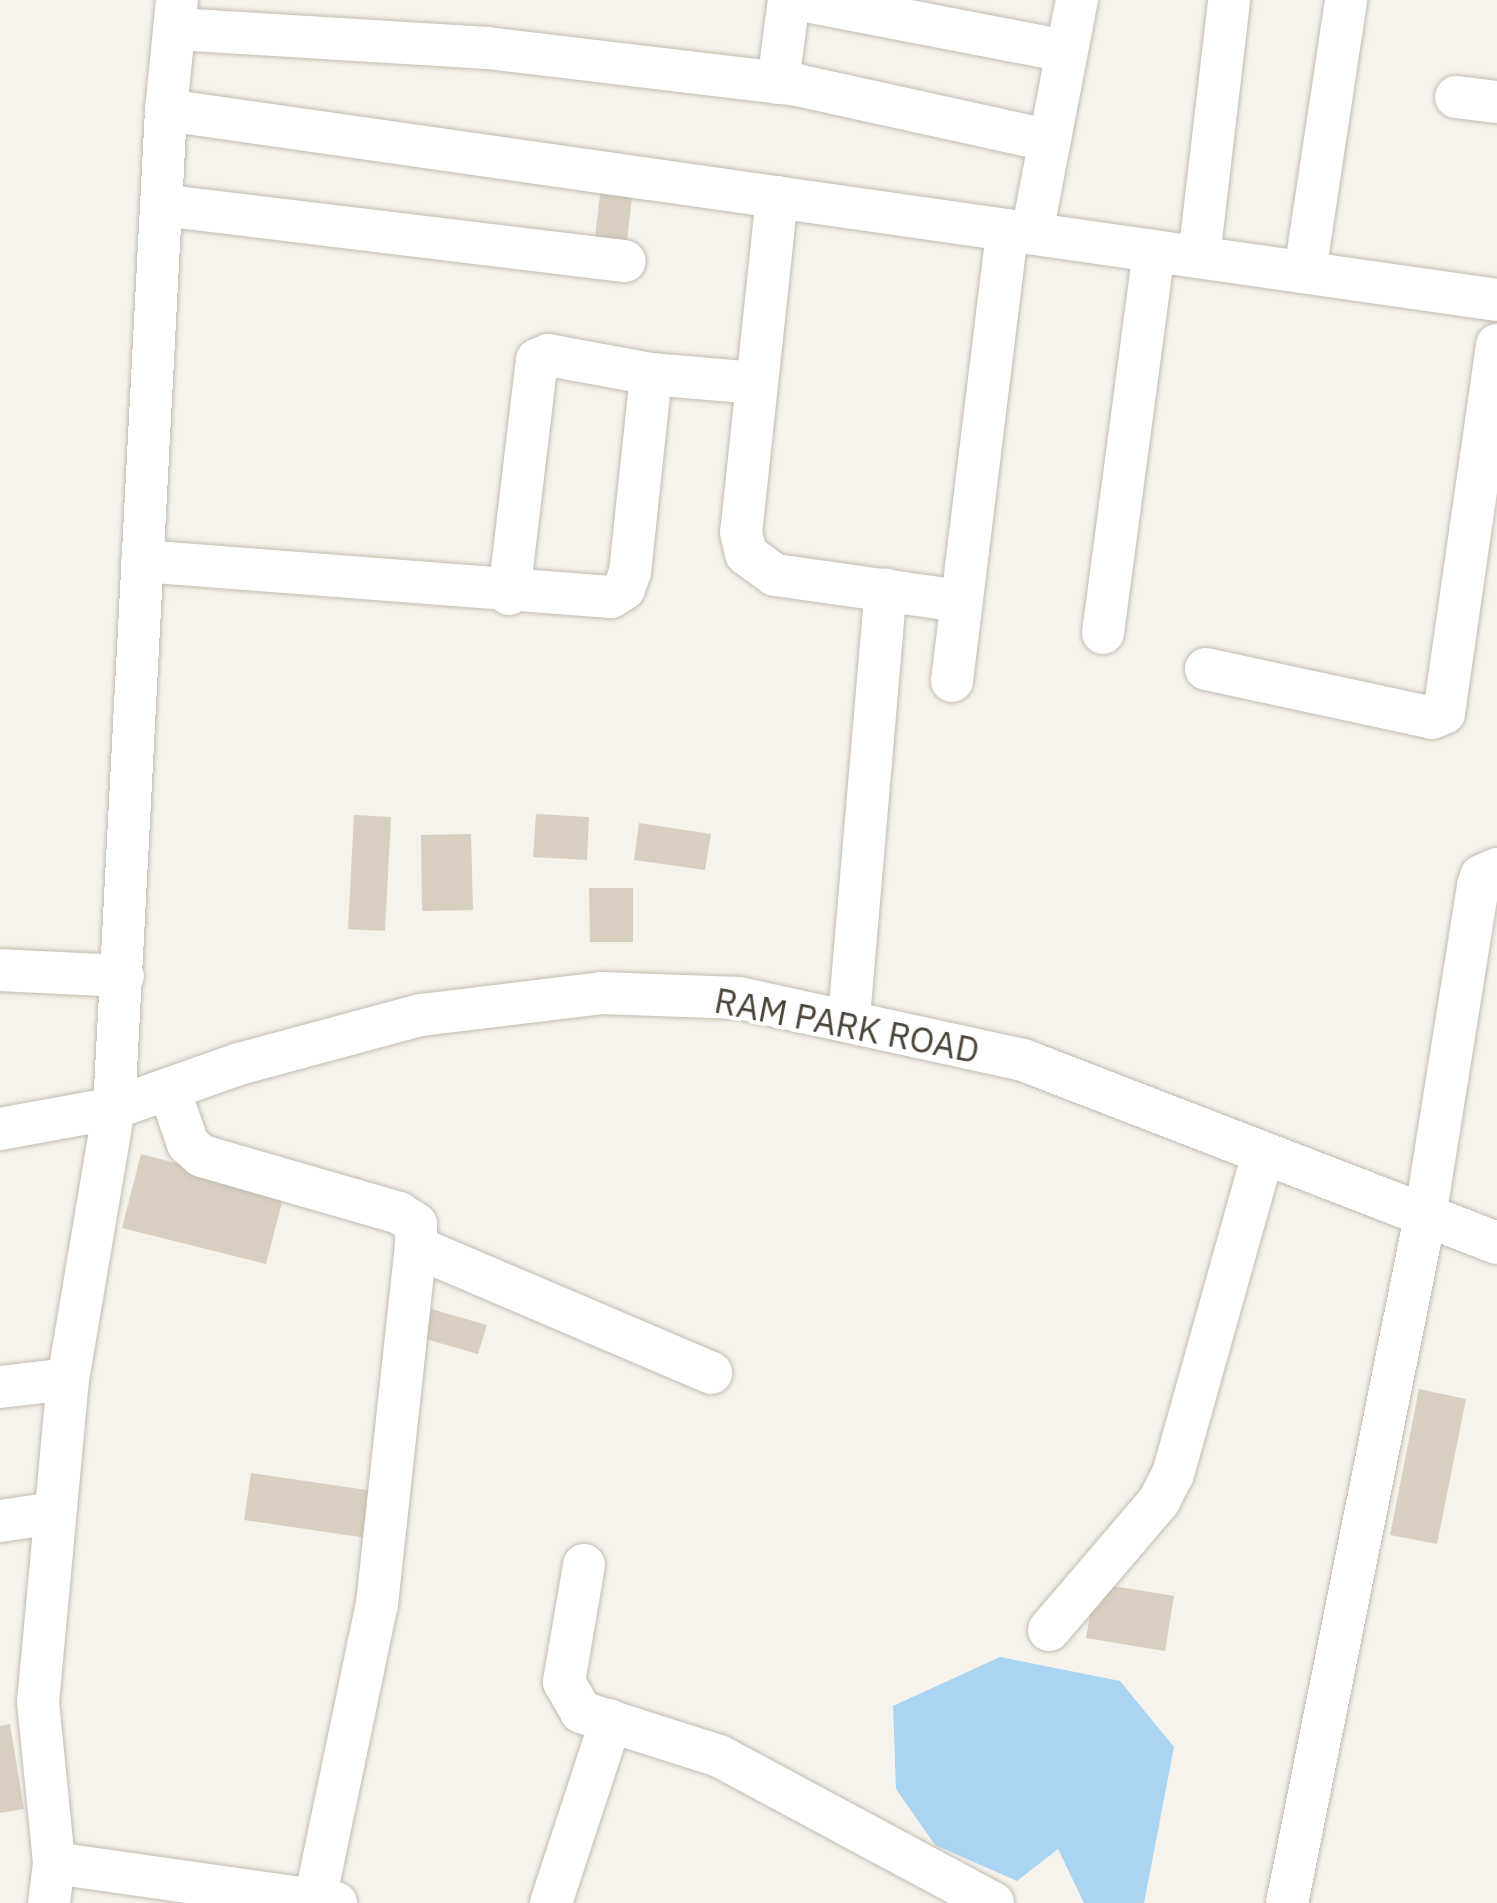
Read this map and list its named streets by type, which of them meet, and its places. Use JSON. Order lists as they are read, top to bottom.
{
  "streets": {
    "street": ["RAM PARK ROAD"]
  }
}
